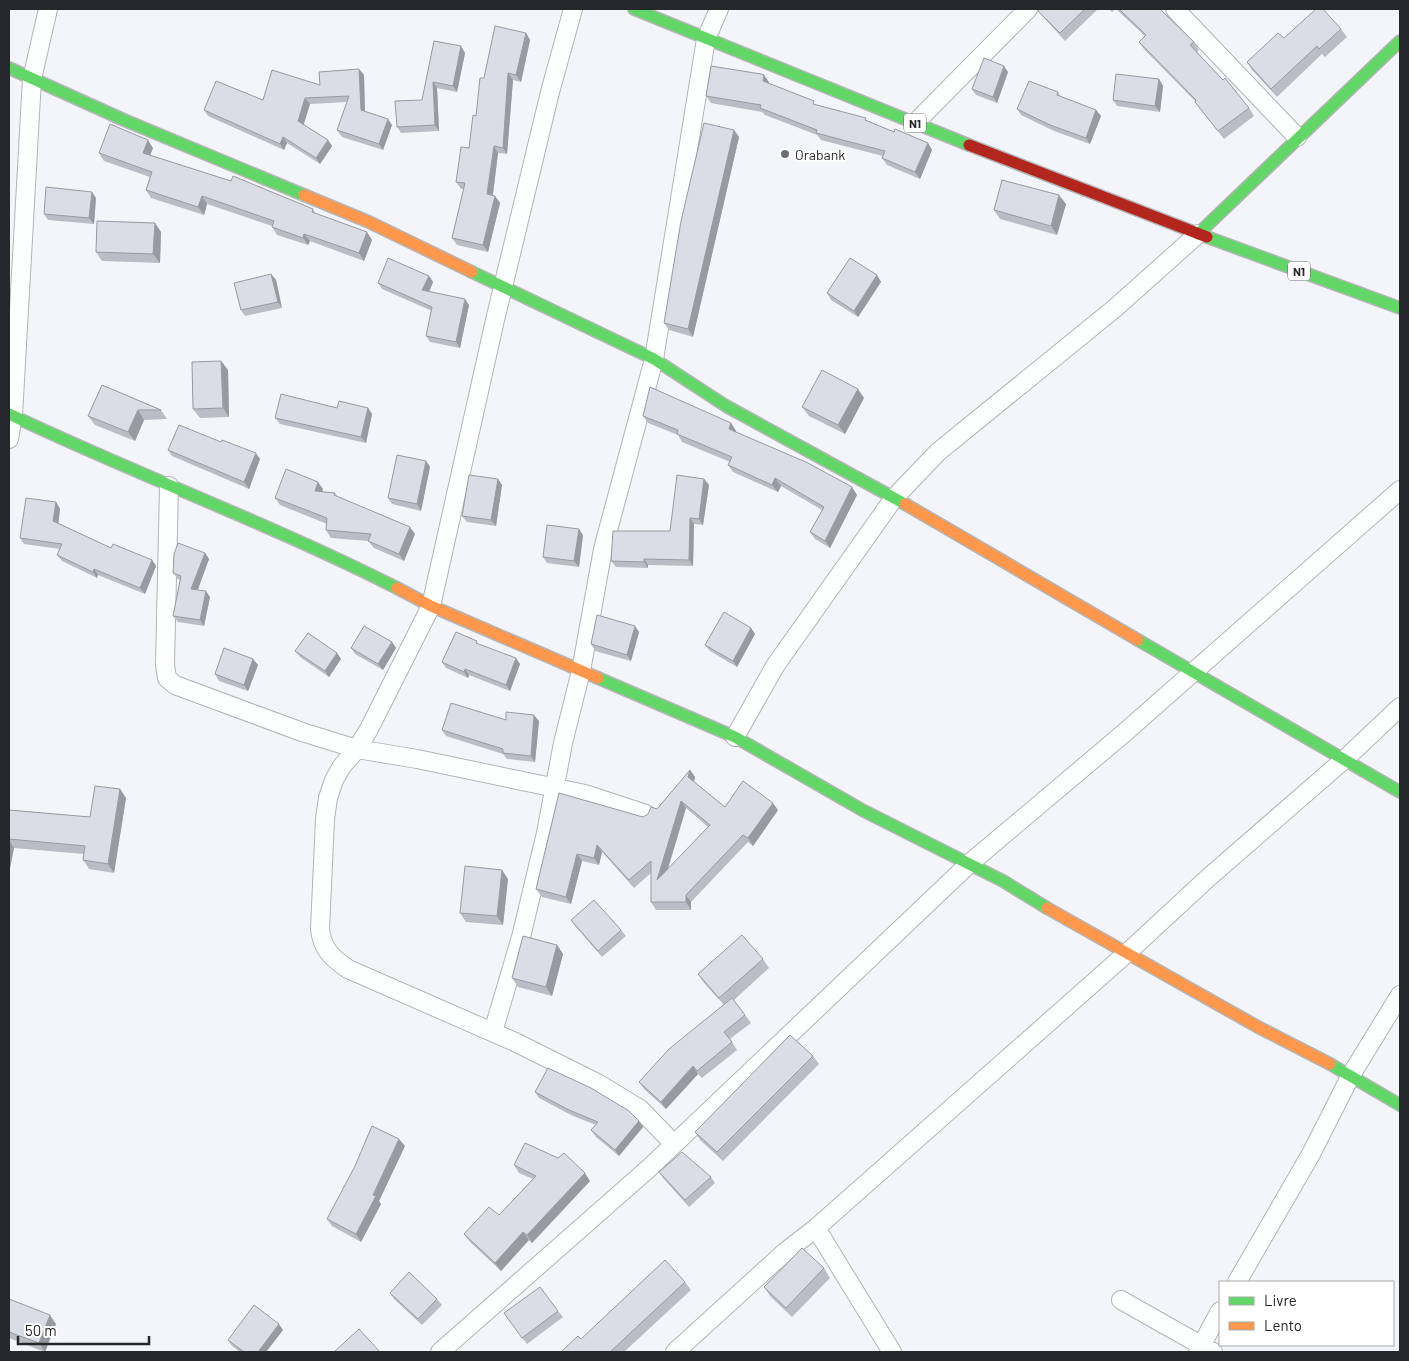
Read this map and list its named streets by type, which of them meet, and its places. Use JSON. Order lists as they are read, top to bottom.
{
  "streets": {
    "street": ["N1"]
  },
  "places": ["Orabank"],
  "legend": ["Livre", "Lento"],
  "scale_bar": "50 m"
}
